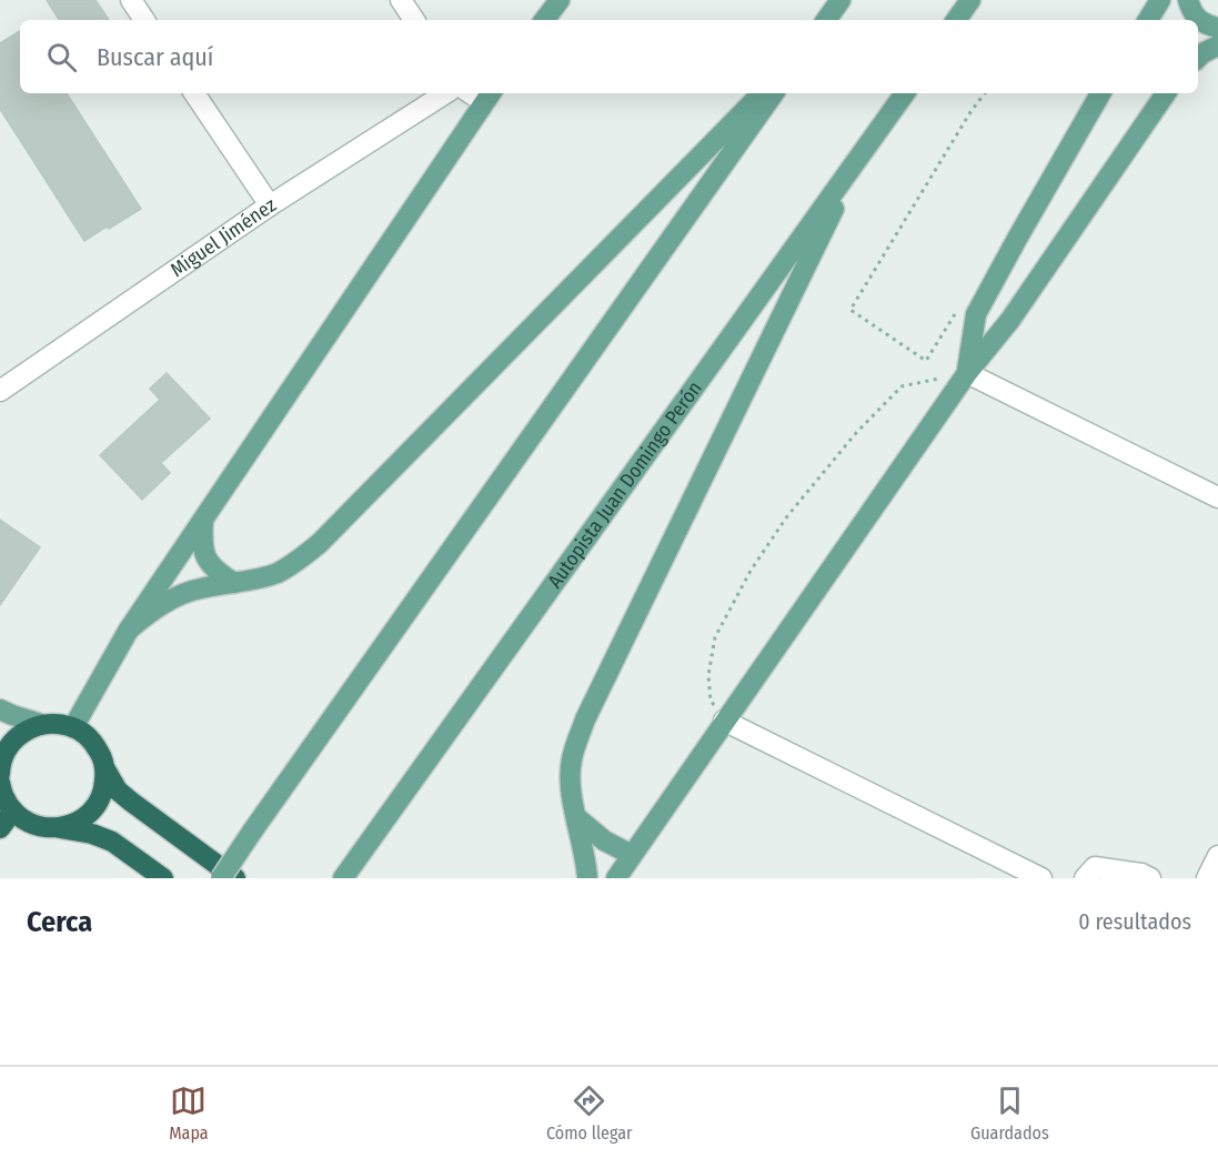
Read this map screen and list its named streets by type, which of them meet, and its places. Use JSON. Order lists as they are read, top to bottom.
{
  "streets": {
    "main road": ["Autopista Juan Domingo Perón"],
    "street": ["Miguel Jiménez"]
  },
  "page": {
    "search": "Buscar aquí",
    "heading": ["Cerca", "0 resultados"],
    "nav": ["Mapa", "Cómo llegar", "Guardados"]
  }
}
